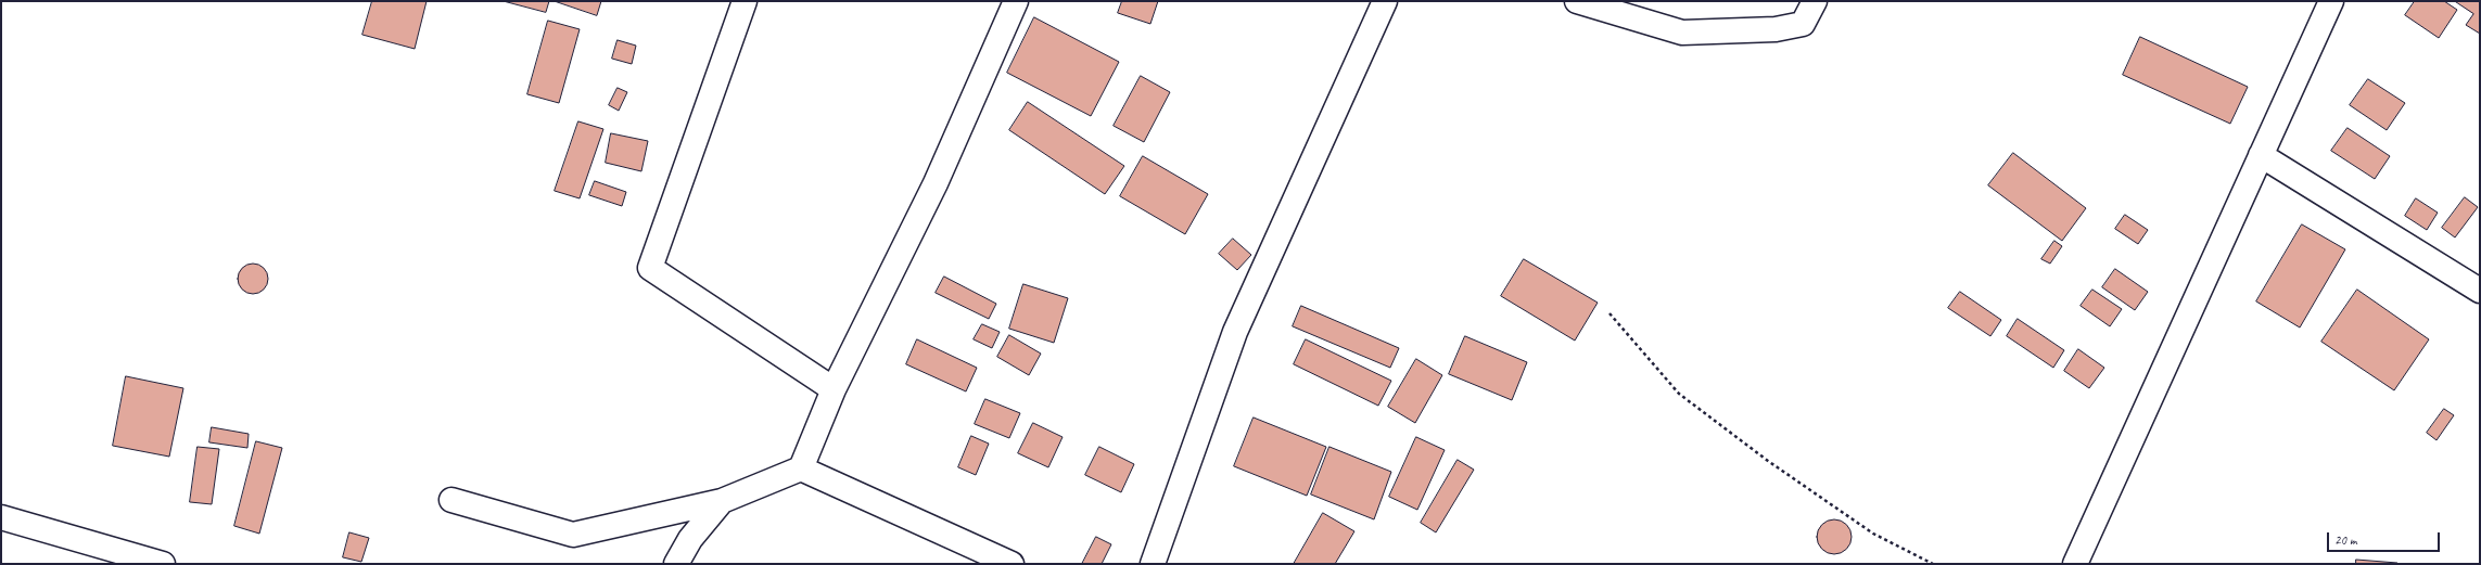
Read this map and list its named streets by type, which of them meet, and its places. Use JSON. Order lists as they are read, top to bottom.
{
  "scale_bar": "20 m"
}
